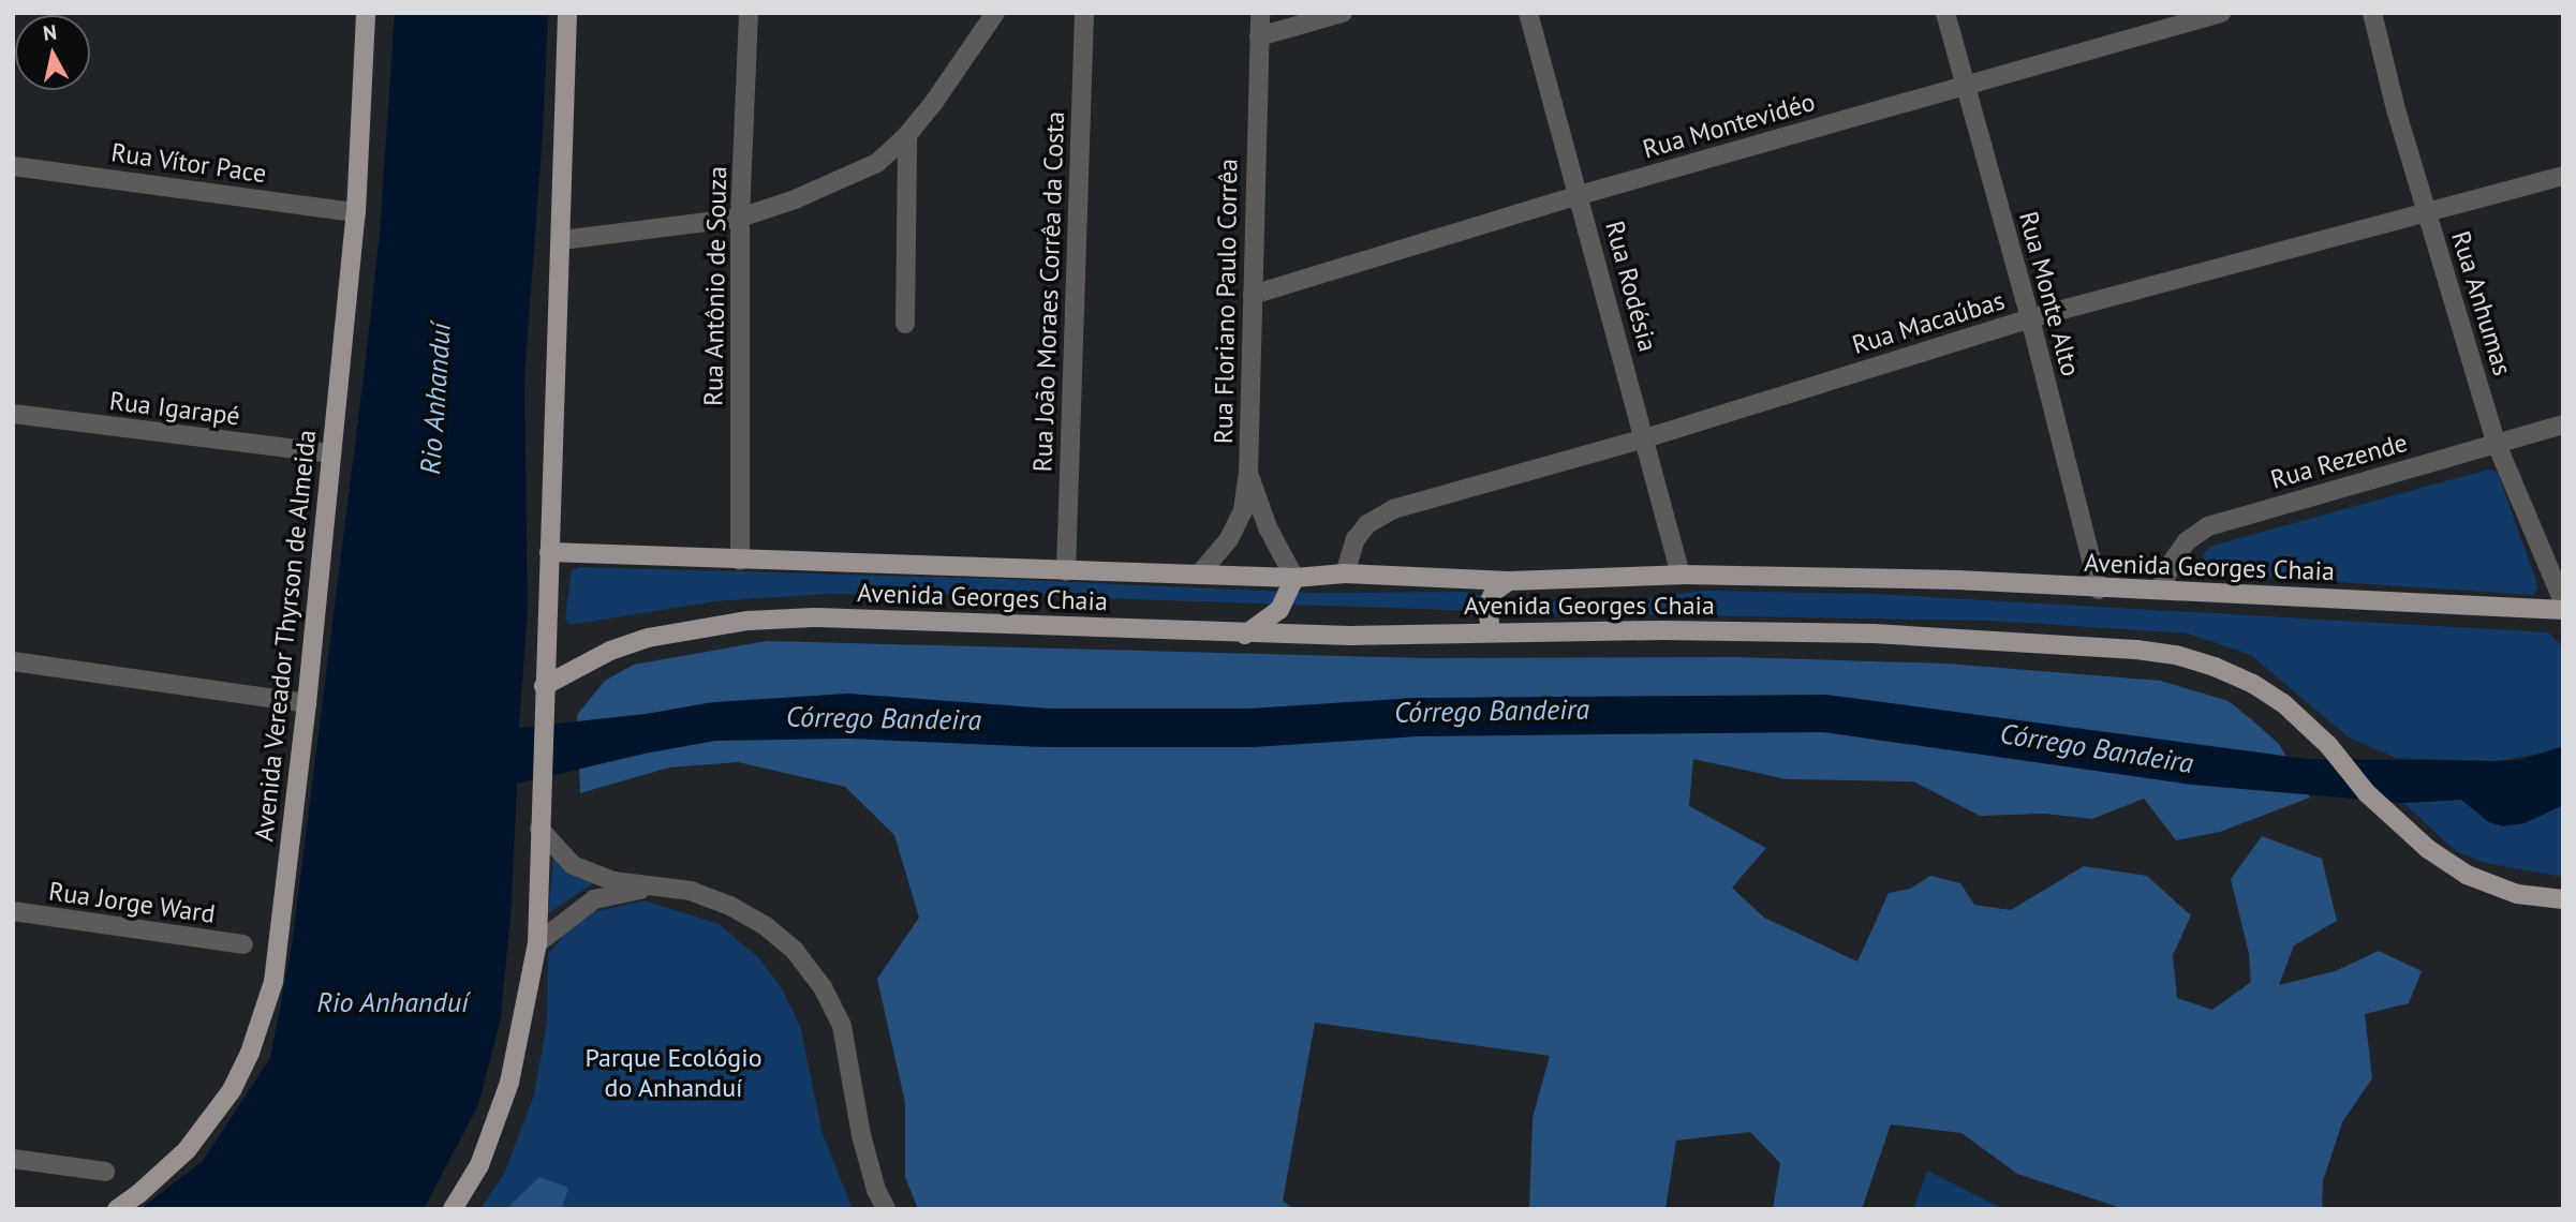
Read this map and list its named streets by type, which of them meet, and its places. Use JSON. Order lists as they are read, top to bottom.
{
  "streets": {
    "main road": ["Avenida Georges Chaia", "Avenida Vereador Thyrson de Almeida"],
    "street": [
      "Rua Montevidéo",
      "Rua Vítor Pace",
      "Rua Antônio de Souza",
      "Rua Rodésia",
      "Rua João Moraes Corrêa da Costa",
      "Rua Monte Alto",
      "Rua Floriano Paulo Corrêa",
      "Rua Anhumas",
      "Rua Macaúbas",
      "Rua Igarapé",
      "Rua Rezende",
      "Rua Jorge Ward"
    ]
  },
  "crossings": [
    ["Rua Montevidéo", "Rua Rodésia"],
    ["Rua Montevidéo", "Rua Monte Alto"],
    ["Rua Montevidéo", "Rua Floriano Paulo Corrêa"],
    ["Rua Vítor Pace", "Avenida Vereador Thyrson de Almeida"],
    ["Rua Antônio de Souza", "Avenida Georges Chaia"],
    ["Rua Rodésia", "Rua Macaúbas"],
    ["Rua Rodésia", "Avenida Georges Chaia"],
    ["Rua João Moraes Corrêa da Costa", "Avenida Georges Chaia"],
    ["Rua Monte Alto", "Rua Macaúbas"],
    ["Rua Monte Alto", "Avenida Georges Chaia"],
    ["Rua Floriano Paulo Corrêa", "Avenida Georges Chaia"],
    ["Rua Anhumas", "Rua Macaúbas"],
    ["Rua Anhumas", "Rua Rezende"],
    ["Rua Macaúbas", "Avenida Georges Chaia"],
    ["Rua Igarapé", "Avenida Vereador Thyrson de Almeida"],
    ["Rua Rezende", "Avenida Georges Chaia"]
  ],
  "water": ["Rio Anhanduí", "Córrego Bandeira"],
  "parks": ["Parque Ecológio do Anhanduí"],
  "north": "top"
}
